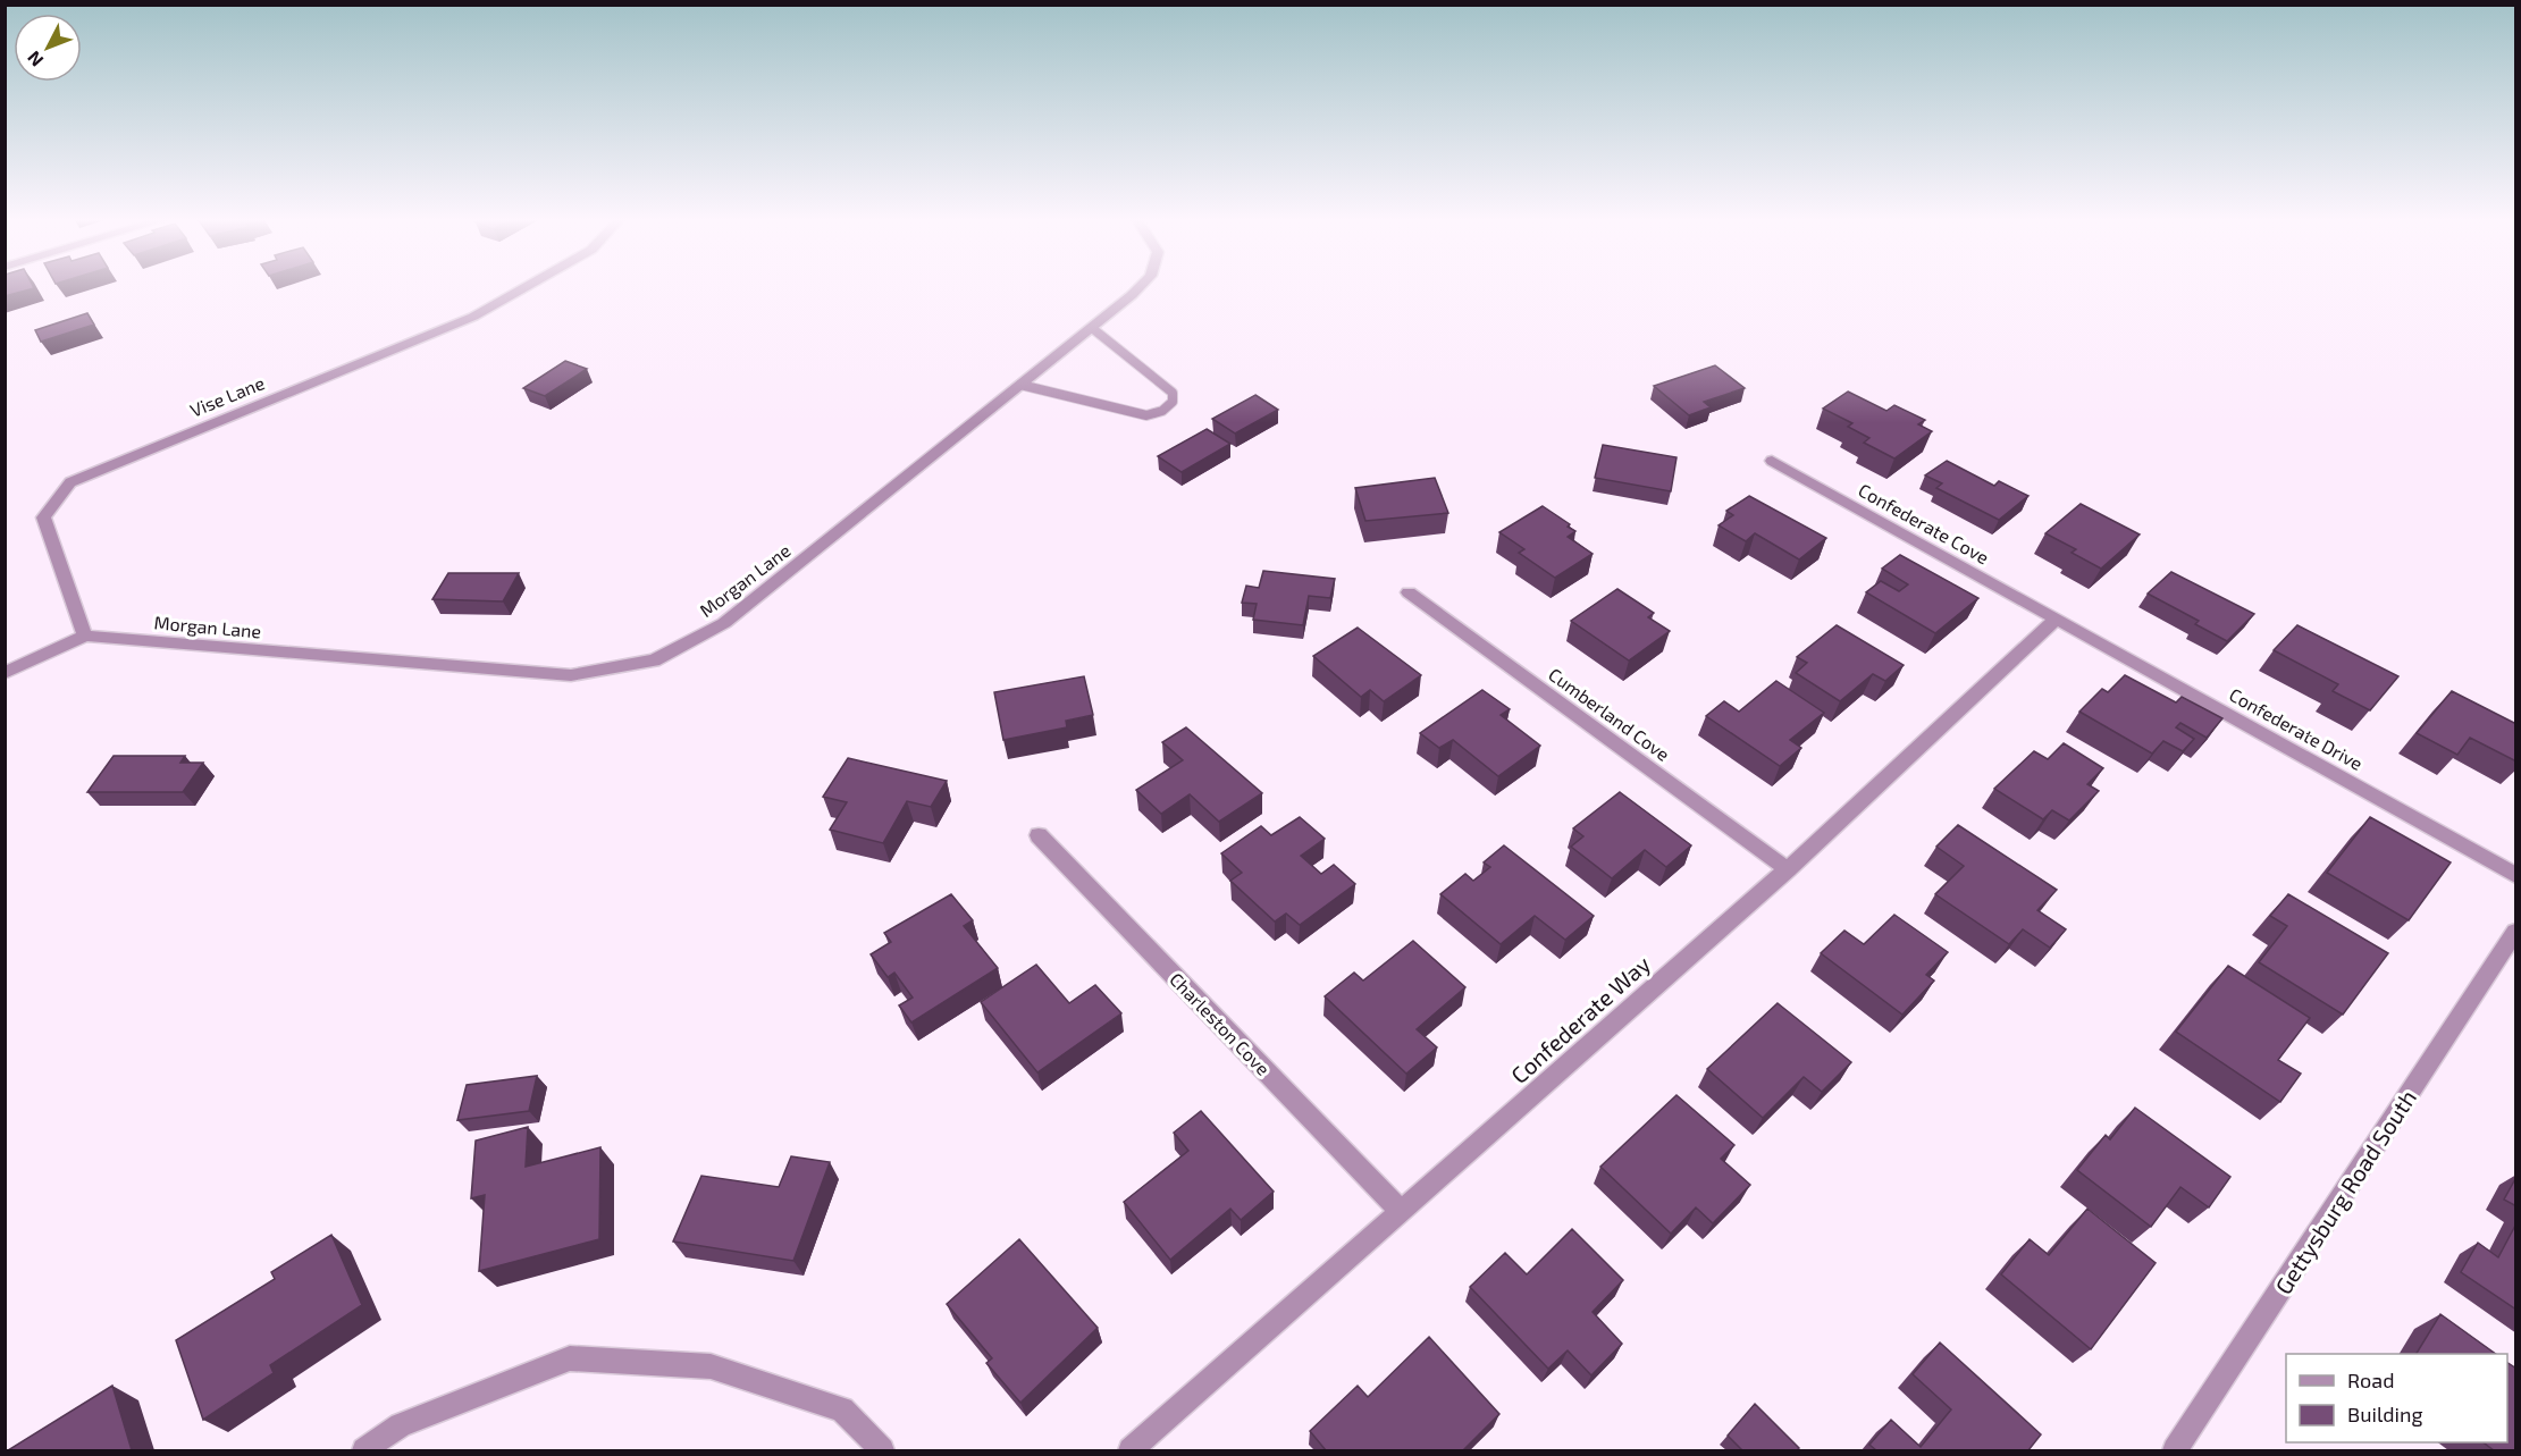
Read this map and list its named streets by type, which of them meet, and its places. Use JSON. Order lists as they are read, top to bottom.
{
  "streets": {
    "street": [
      "Vise Lane",
      "Confederate Cove",
      "Morgan Lane",
      "Cumberland Cove",
      "Confederate Drive",
      "Confederate Way",
      "Charleston Cove",
      "Gettysburg Road South"
    ]
  },
  "crossings": [
    ["Vise Lane", "Morgan Lane"],
    ["Confederate Cove", "Confederate Drive"],
    ["Confederate Cove", "Confederate Way"],
    ["Cumberland Cove", "Confederate Way"],
    ["Confederate Drive", "Confederate Way"],
    ["Confederate Way", "Charleston Cove"]
  ],
  "legend": ["Road", "Building"],
  "north": "bottom left"
}
